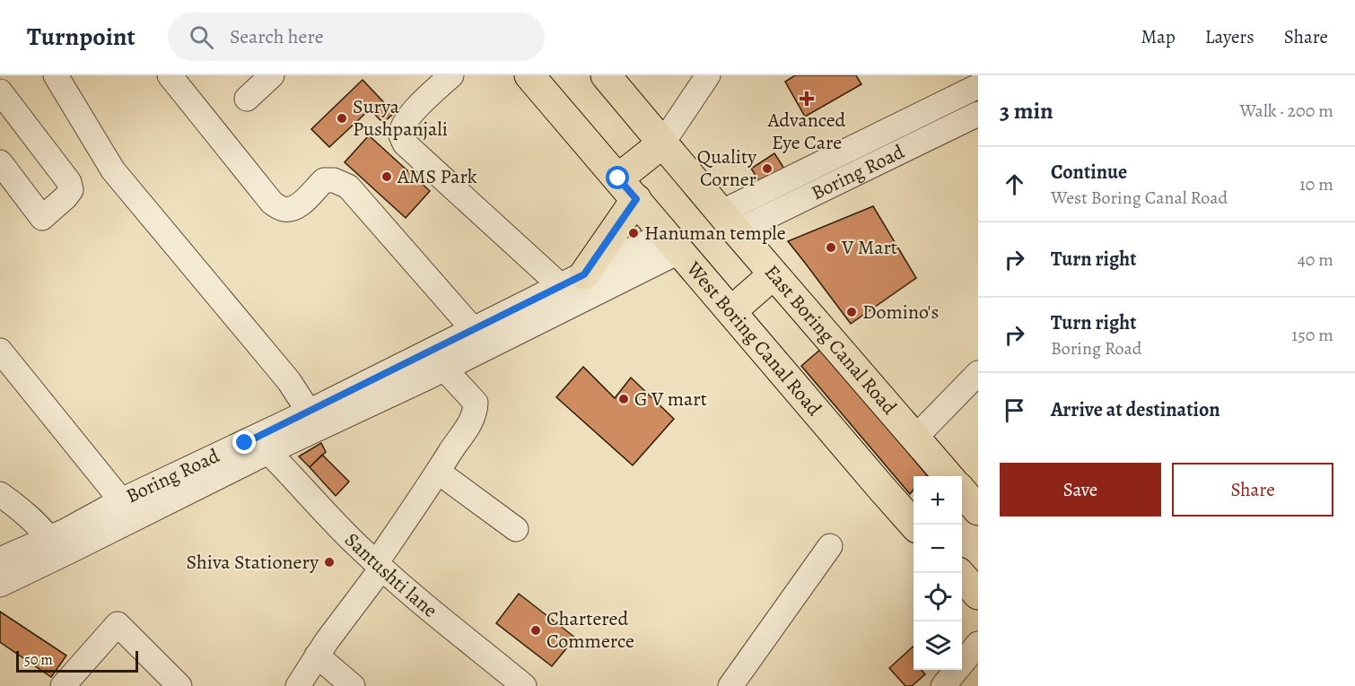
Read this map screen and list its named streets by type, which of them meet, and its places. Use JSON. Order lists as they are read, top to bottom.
{
  "streets": {
    "main road": ["West Boring Canal Road", "East Boring Canal Road"],
    "street": ["Boring Road", "Santushti lane"]
  },
  "crossings": [
    ["Boring Road", "West Boring Canal Road"],
    ["Boring Road", "East Boring Canal Road"]
  ],
  "places": {
    "health": ["Advanced Eye Care"],
    "other": [
      "Surya Pushpanjali",
      "Quality Corner",
      "AMS Park",
      "Hanuman temple",
      "V Mart",
      "Domino's",
      "G V mart",
      "Shiva Stationery",
      "Chartered Commerce"
    ]
  },
  "scale_bar": "50 m",
  "page": {
    "header": "Turnpoint",
    "search": "Search here",
    "nav": ["Map", "Layers", "Share"],
    "heading": ["3 min", "Walk · 200 m"],
    "list": [
      ["Continue", "West Boring Canal Road", "10 m"],
      ["Turn right", "40 m"],
      ["Turn right", "Boring Road", "150 m"],
      "Arrive at destination"
    ],
    "buttons": ["Save", "Share"],
    "map_buttons": ["+", "−"],
    "scale": "50 m"
  }
}
